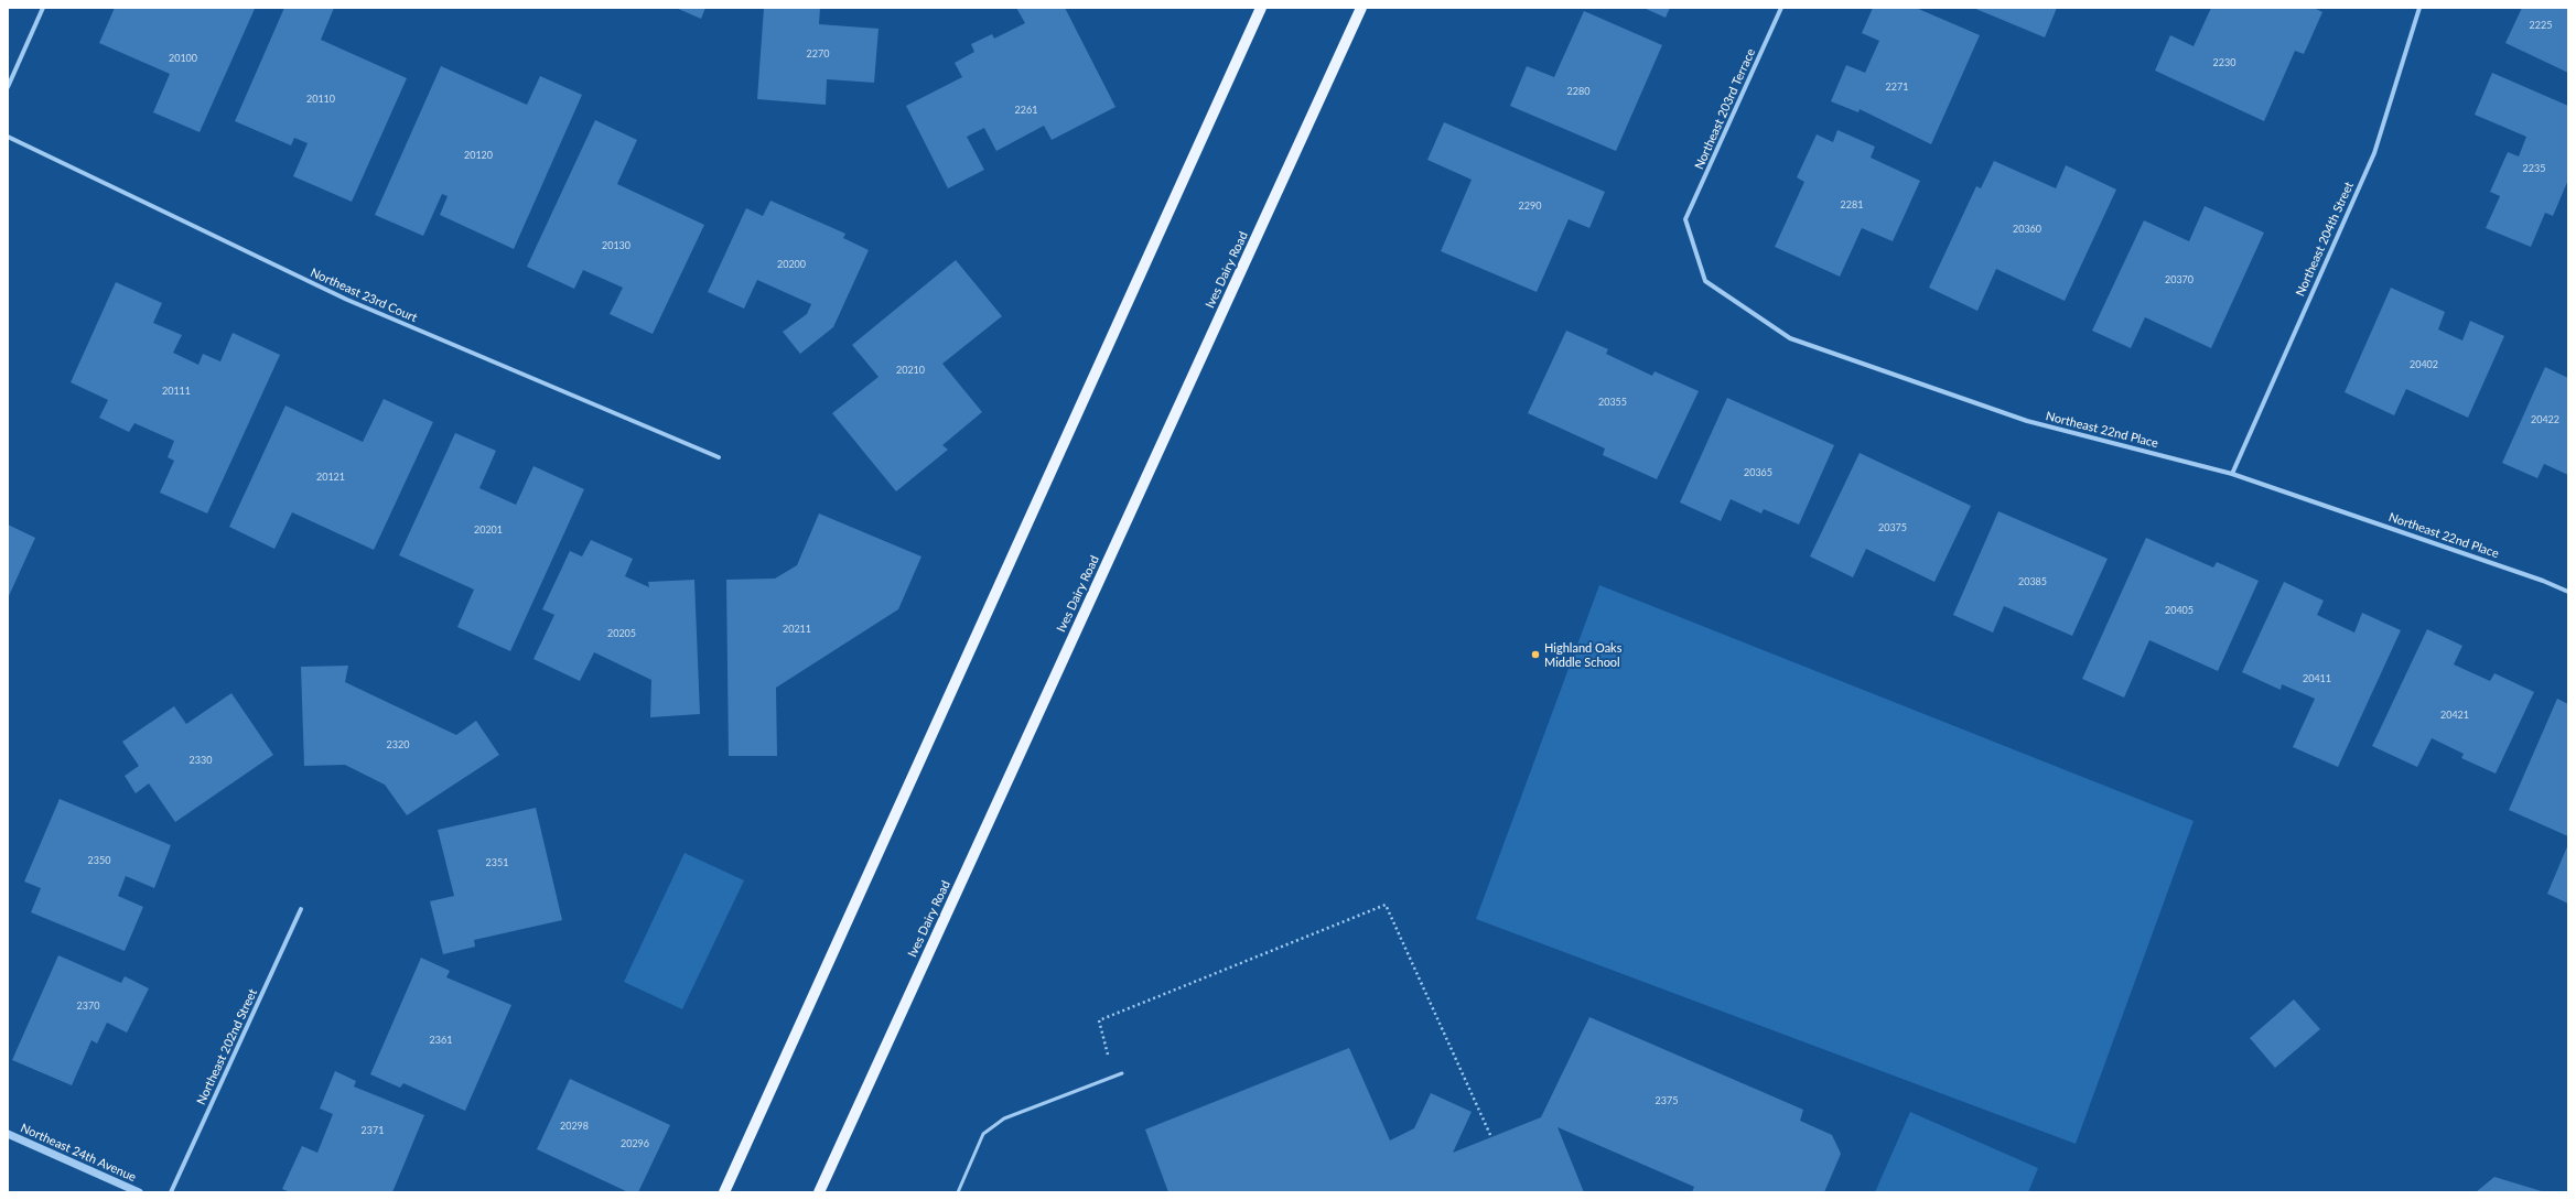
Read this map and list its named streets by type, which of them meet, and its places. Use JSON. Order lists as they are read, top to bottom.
{
  "streets": {
    "main road": ["Ives Dairy Road"],
    "street": [
      "Northeast 203rd Terrace",
      "Northeast 204th Street",
      "Northeast 23rd Court",
      "Northeast 22nd Place",
      "Northeast 202nd Street",
      "Northeast 24th Avenue"
    ]
  },
  "crossings": [
    ["Northeast 203rd Terrace", "Northeast 22nd Place"],
    ["Northeast 204th Street", "Northeast 22nd Place"]
  ],
  "places": ["Highland Oaks Middle School"],
  "house_numbers": [
    "2225",
    "2270",
    "20100",
    "2230",
    "2271",
    "2280",
    "20110",
    "2261",
    "20120",
    "2235",
    "2281",
    "2290",
    "20360",
    "20130",
    "20200",
    "20370",
    "20402",
    "20210",
    "20111",
    "20355",
    "20422",
    "20365",
    "20121",
    "20375",
    "20201",
    "20385",
    "20405",
    "20211",
    "20205",
    "20411",
    "20421",
    "2320",
    "2330",
    "2350",
    "2351",
    "2370",
    "2361",
    "2375",
    "20298",
    "2371",
    "20296"
  ]
}
